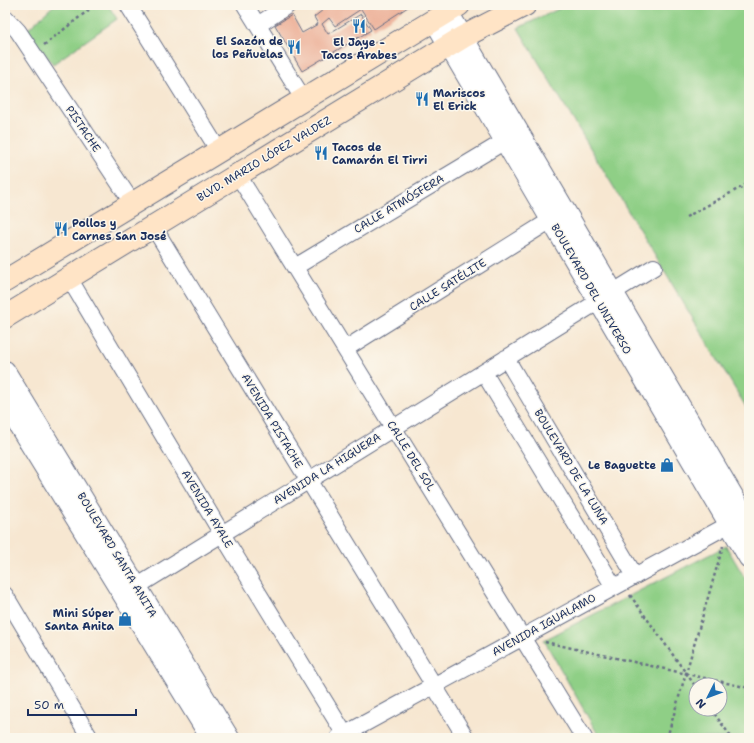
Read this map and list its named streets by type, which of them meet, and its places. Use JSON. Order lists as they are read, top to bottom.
{
  "streets": {
    "main road": ["BLVD. MARIO LÓPEZ VALDEZ"],
    "street": [
      "PISTACHE",
      "CALLE ATMÓSFERA",
      "CALLE SATÉLITE",
      "BOULEVARD DEL UNIVERSO",
      "AVENIDA PISTACHE",
      "CALLE DEL SOL",
      "BOULEVARD DE LA LUNA",
      "AVENIDA LA HIGUERA",
      "AVENIDA AYALE",
      "BOULEVARD SANTA ANITA",
      "AVENIDA IGUALAMO"
    ]
  },
  "crossings": [
    ["BLVD. MARIO LÓPEZ VALDEZ", "BOULEVARD DEL UNIVERSO"],
    ["BLVD. MARIO LÓPEZ VALDEZ", "AVENIDA PISTACHE"],
    ["BLVD. MARIO LÓPEZ VALDEZ", "CALLE DEL SOL"],
    ["BLVD. MARIO LÓPEZ VALDEZ", "AVENIDA AYALE"],
    ["CALLE ATMÓSFERA", "BOULEVARD DEL UNIVERSO"],
    ["CALLE ATMÓSFERA", "CALLE DEL SOL"],
    ["CALLE SATÉLITE", "BOULEVARD DEL UNIVERSO"],
    ["CALLE SATÉLITE", "CALLE DEL SOL"],
    ["BOULEVARD DEL UNIVERSO", "AVENIDA LA HIGUERA"],
    ["BOULEVARD DEL UNIVERSO", "AVENIDA IGUALAMO"],
    ["AVENIDA PISTACHE", "AVENIDA LA HIGUERA"],
    ["AVENIDA PISTACHE", "AVENIDA IGUALAMO"],
    ["CALLE DEL SOL", "AVENIDA LA HIGUERA"],
    ["CALLE DEL SOL", "AVENIDA IGUALAMO"],
    ["BOULEVARD DE LA LUNA", "AVENIDA LA HIGUERA"],
    ["BOULEVARD DE LA LUNA", "AVENIDA IGUALAMO"],
    ["AVENIDA LA HIGUERA", "AVENIDA AYALE"],
    ["AVENIDA LA HIGUERA", "BOULEVARD SANTA ANITA"],
    ["AVENIDA AYALE", "AVENIDA IGUALAMO"]
  ],
  "places": {
    "restaurant": [
      "El Jaye - Tacos Árabes",
      "El Sazón de los Peñuelas",
      "Mariscos El Erick",
      "Tacos de Camarón El Tirri",
      "Pollos y Carnes San José"
    ],
    "shop": ["Le Baguette", "Mini Súper Santa Anita"]
  },
  "scale_bar": "50 m",
  "north": "bottom left"
}
